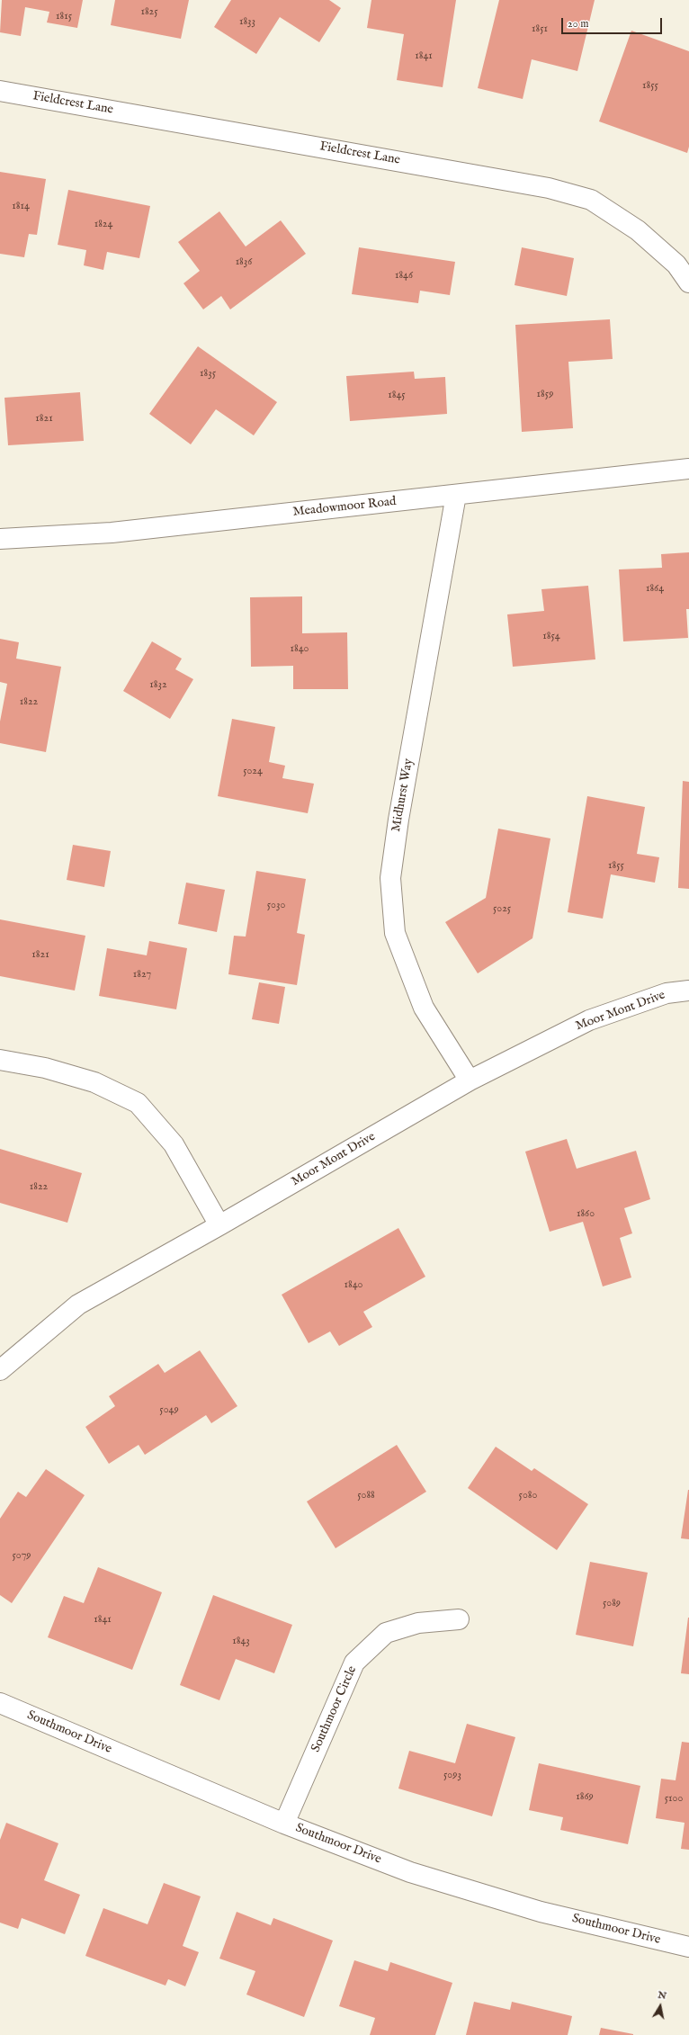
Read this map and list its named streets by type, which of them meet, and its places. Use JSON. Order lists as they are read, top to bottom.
{
  "streets": {
    "street": [
      "Fieldcrest Lane",
      "Meadowmoor Road",
      "Midhurst Way",
      "Moor Mont Drive",
      "Southmoor Circle",
      "Southmoor Drive"
    ]
  },
  "crossings": [
    ["Meadowmoor Road", "Midhurst Way"],
    ["Midhurst Way", "Moor Mont Drive"],
    ["Southmoor Circle", "Southmoor Drive"]
  ],
  "house_numbers": [
    "1825",
    "1815",
    "1833",
    "1851",
    "1841",
    "1855",
    "1814",
    "1824",
    "1836",
    "1846",
    "1835",
    "1859",
    "1845",
    "1821",
    "1864",
    "1854",
    "1840",
    "1832",
    "1822",
    "5024",
    "1855",
    "5030",
    "5025",
    "1821",
    "1827",
    "1822",
    "1860",
    "1840",
    "5049",
    "5088",
    "5080",
    "5079",
    "5089",
    "1841",
    "1843",
    "5093",
    "1869",
    "5100"
  ],
  "scale_bar": "20 m",
  "north": "top"
}
